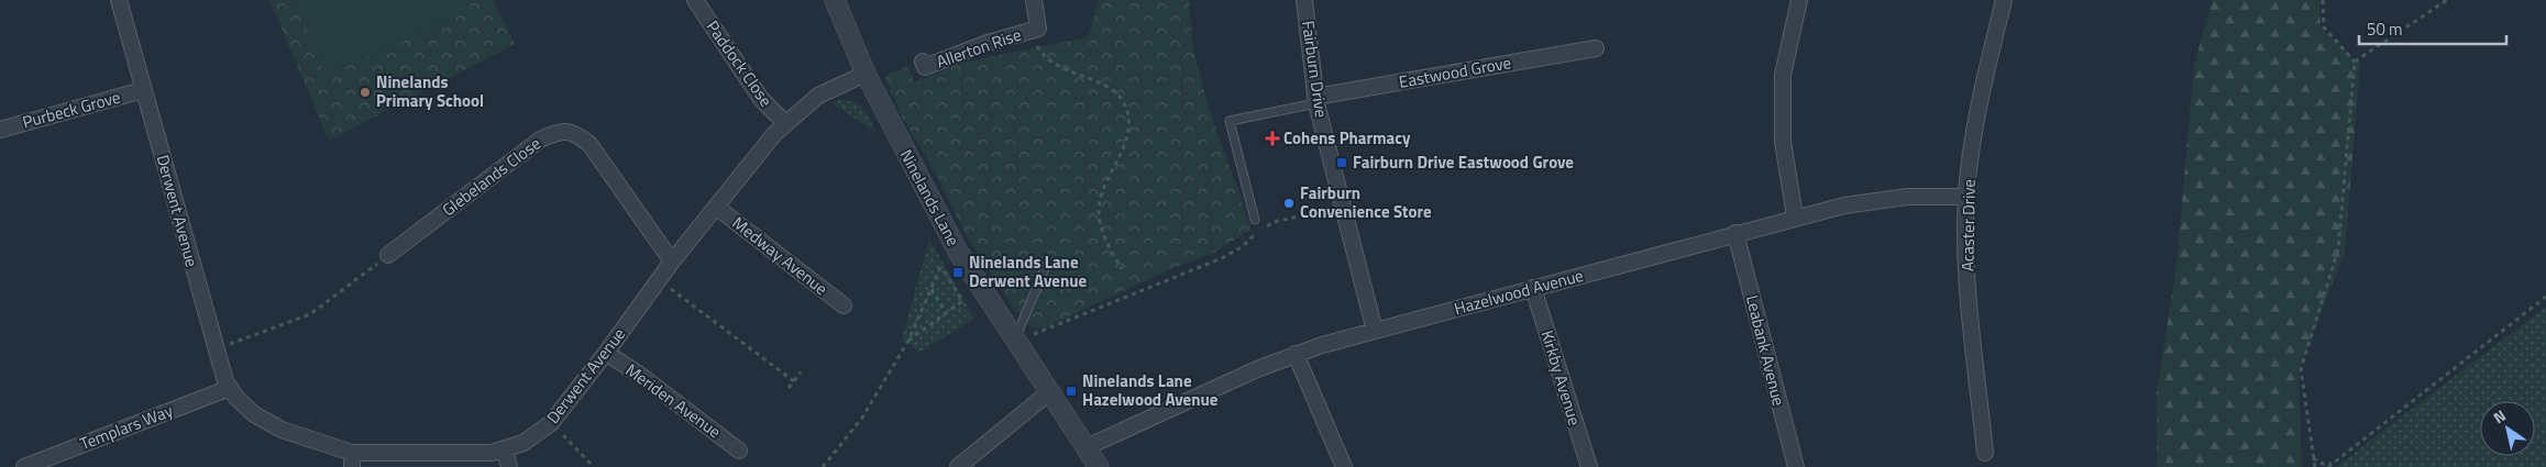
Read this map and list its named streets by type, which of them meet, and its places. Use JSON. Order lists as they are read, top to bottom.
{
  "streets": {
    "street": [
      "Allerton Rise",
      "Paddock Close",
      "Fairburn Drive",
      "Eastwood Grove",
      "Purbeck Grove",
      "Glebelands Close",
      "Ninelands Lane",
      "Derwent Avenue",
      "Acaster Drive",
      "Medway Avenue",
      "Hazelwood Avenue",
      "Leabank Avenue",
      "Kirkby Avenue",
      "Meriden Avenue",
      "Templars Way"
    ]
  },
  "crossings": [
    ["Paddock Close", "Derwent Avenue"],
    ["Fairburn Drive", "Eastwood Grove"],
    ["Fairburn Drive", "Hazelwood Avenue"],
    ["Purbeck Grove", "Derwent Avenue"],
    ["Glebelands Close", "Derwent Avenue"],
    ["Ninelands Lane", "Derwent Avenue"],
    ["Ninelands Lane", "Hazelwood Avenue"],
    ["Derwent Avenue", "Medway Avenue"],
    ["Derwent Avenue", "Meriden Avenue"],
    ["Derwent Avenue", "Templars Way"],
    ["Acaster Drive", "Hazelwood Avenue"],
    ["Hazelwood Avenue", "Leabank Avenue"],
    ["Hazelwood Avenue", "Kirkby Avenue"]
  ],
  "places": {
    "other": ["Ninelands Primary School", "Fairburn Convenience Store"],
    "health": ["Cohens Pharmacy"],
    "transit": ["Fairburn Drive Eastwood Grove", "Ninelands Lane Derwent Avenue", "Ninelands Lane Hazelwood Avenue"]
  },
  "scale_bar": "50 m",
  "north": "top left"
}
